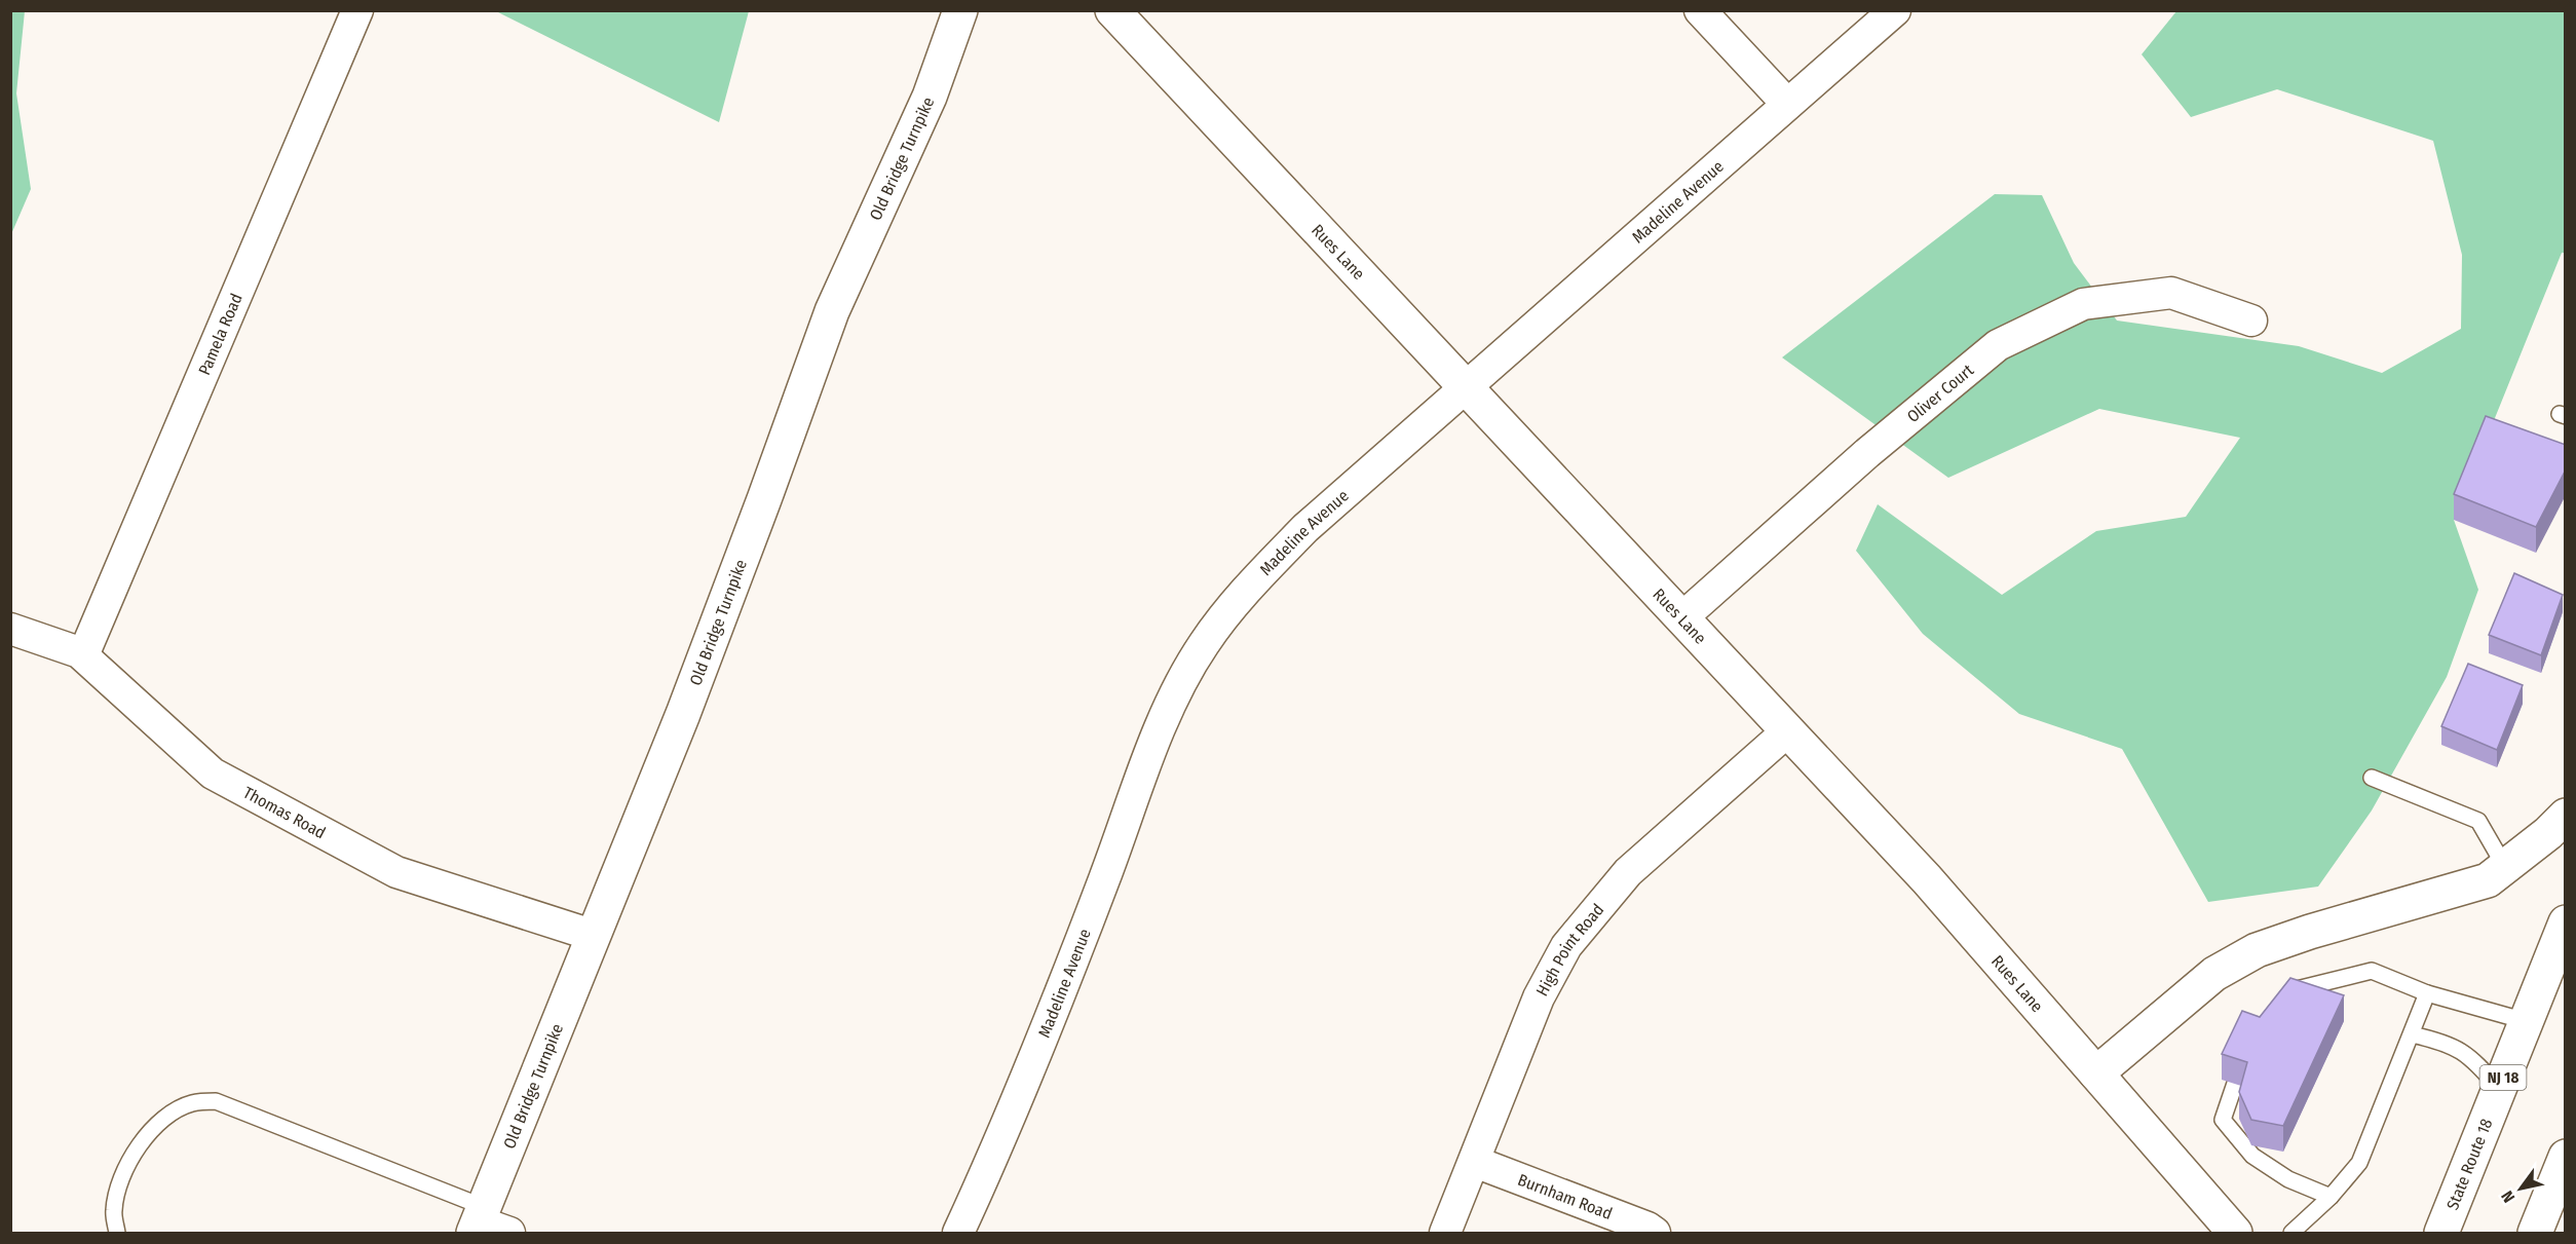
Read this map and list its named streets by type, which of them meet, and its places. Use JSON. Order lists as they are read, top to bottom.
{
  "streets": {
    "main road": [
      "Old Bridge Turnpike",
      "Rues Lane",
      "NJ 18",
      "State Route 18"
    ],
    "street": [
      "Madeline Avenue",
      "Pamela Road",
      "Oliver Court",
      "Thomas Road",
      "High Point Road",
      "Burnham Road"
    ]
  },
  "crossings": [
    ["Old Bridge Turnpike", "Thomas Road"],
    ["Madeline Avenue", "Rues Lane"],
    ["Rues Lane", "Oliver Court"],
    ["Rues Lane", "High Point Road"],
    ["Pamela Road", "Thomas Road"],
    ["High Point Road", "Burnham Road"]
  ],
  "north": "bottom left"
}
